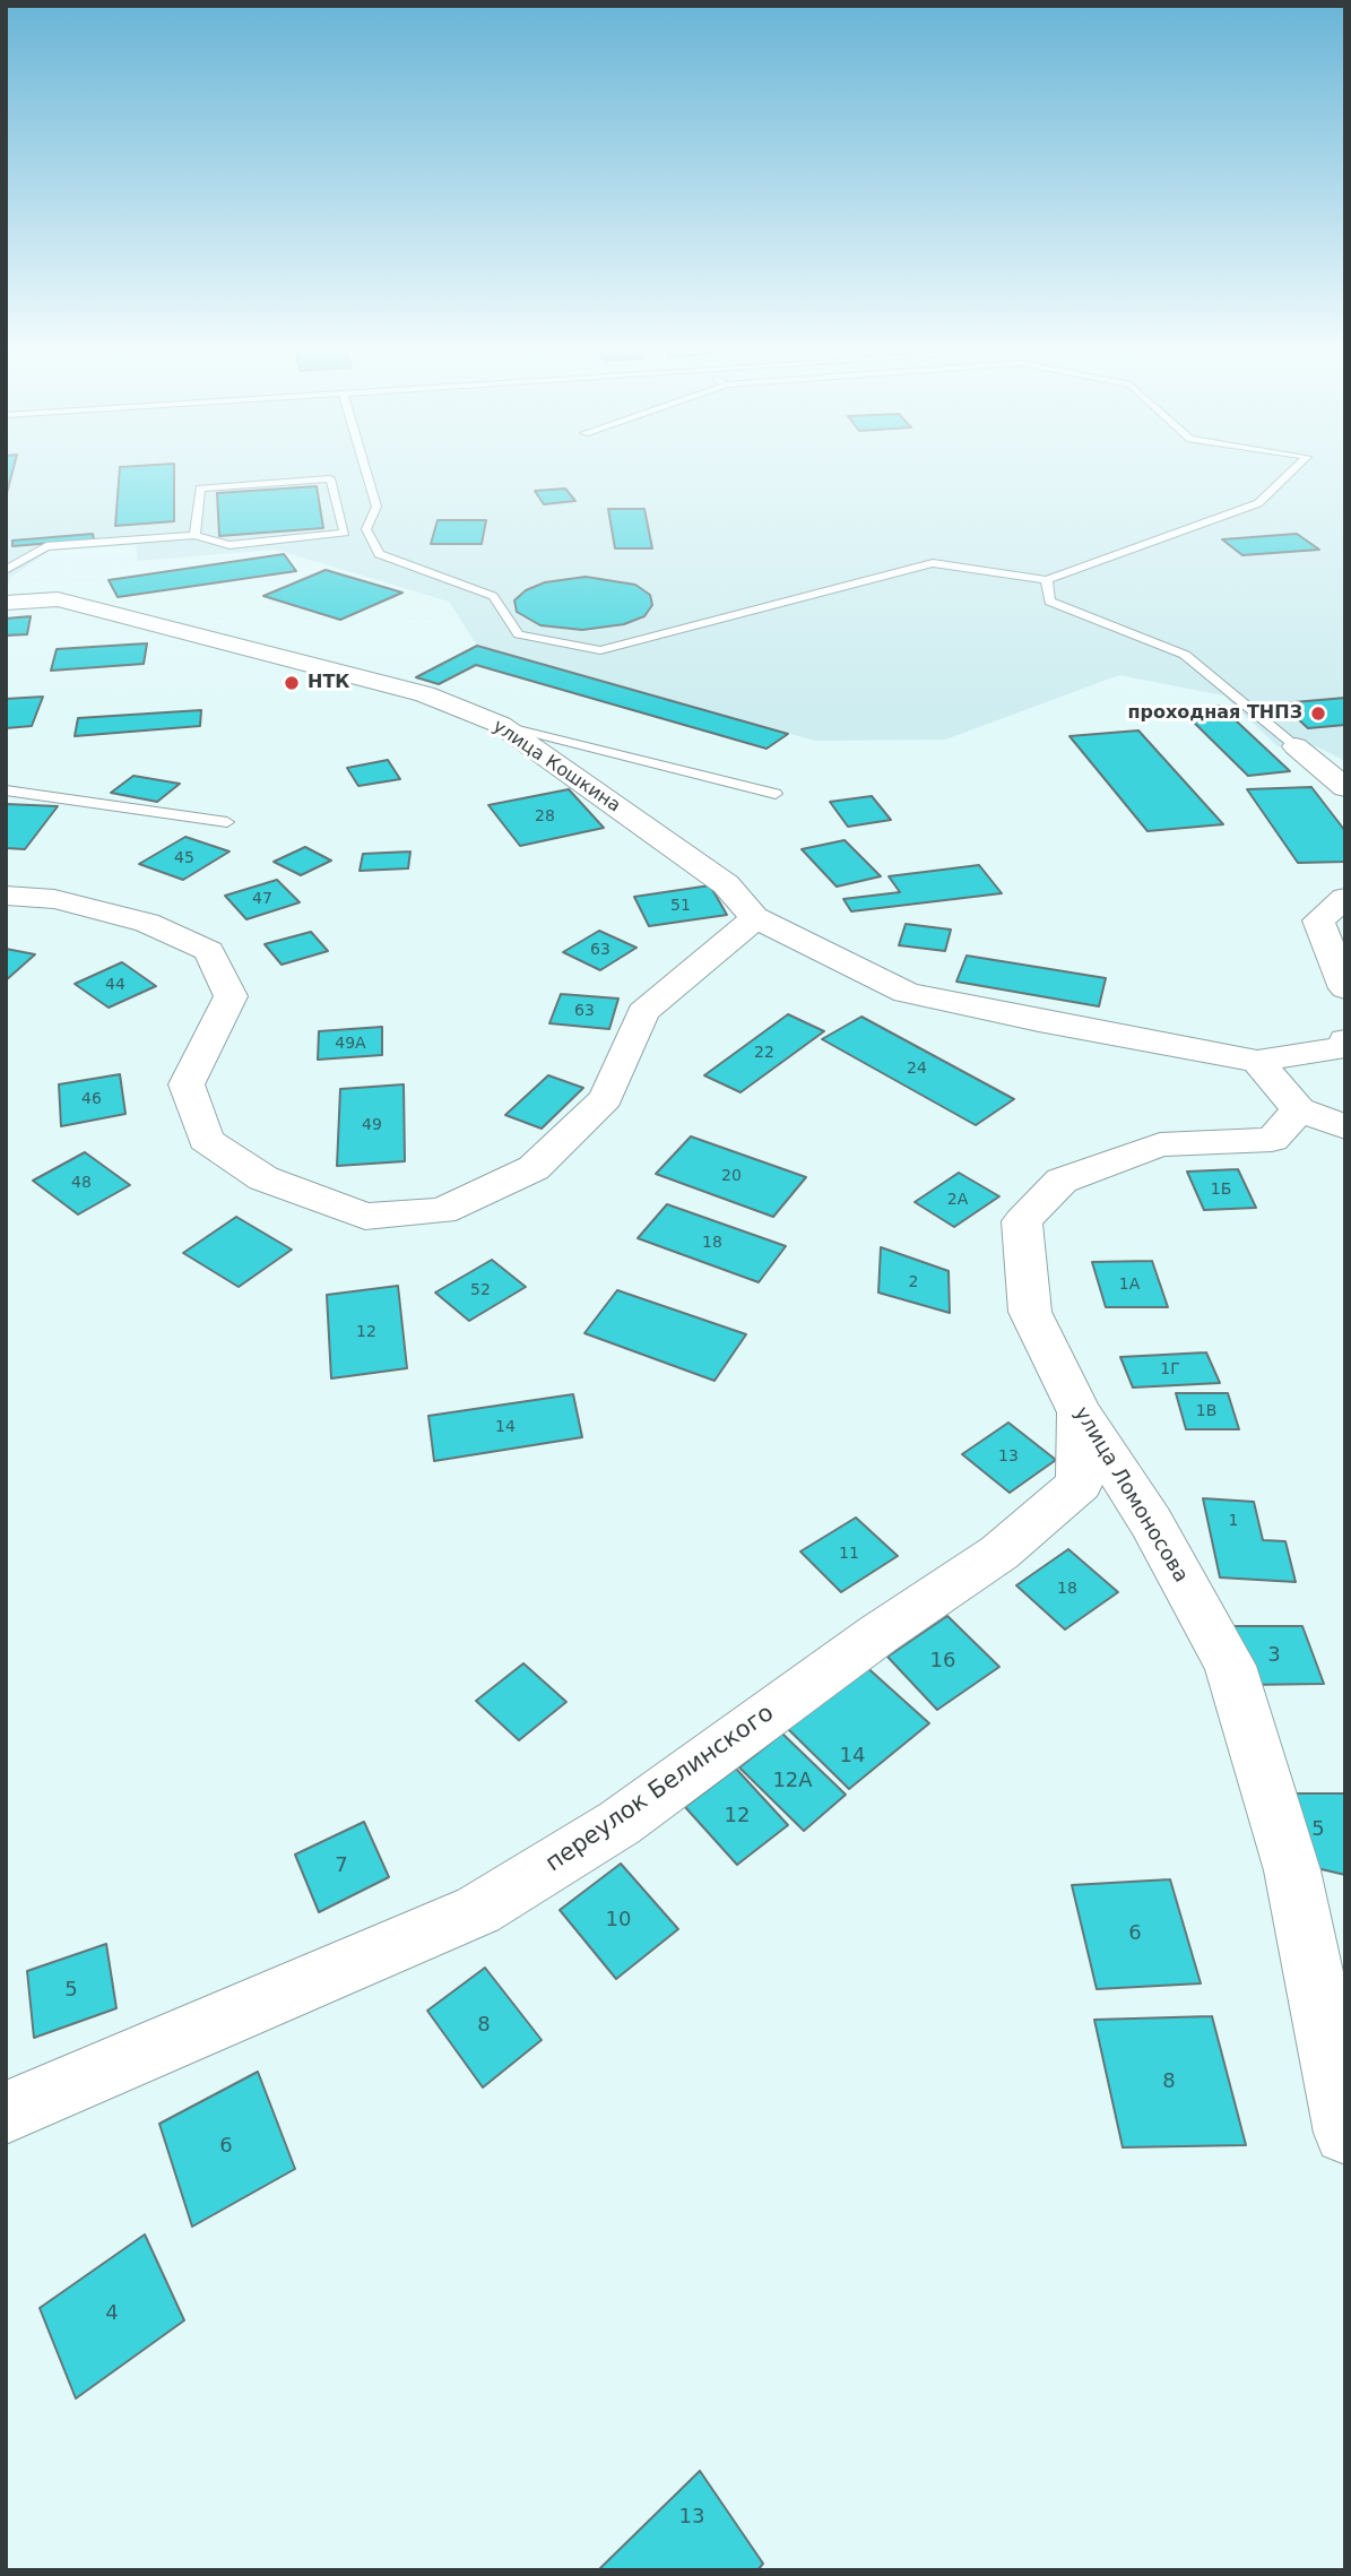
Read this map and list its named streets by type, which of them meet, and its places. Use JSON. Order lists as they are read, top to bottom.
{
  "streets": {
    "street": ["улица Кошкина", "улица Ломоносова", "переулок Белинского"]
  },
  "crossings": [
    ["улица Ломоносова", "переулок Белинского"]
  ],
  "places": ["НТК", "проходная ТНПЗ"],
  "house_numbers": [
    "28",
    "45",
    "47",
    "51",
    "63",
    "44",
    "63",
    "49А",
    "22",
    "24",
    "46",
    "49",
    "20",
    "48",
    "1Б",
    "2А",
    "18",
    "2",
    "1А",
    "52",
    "12",
    "1Г",
    "1В",
    "14",
    "13",
    "1",
    "11",
    "18",
    "3",
    "16",
    "14",
    "12А",
    "12",
    "5",
    "7",
    "10",
    "6",
    "5",
    "8",
    "8",
    "6",
    "4",
    "13"
  ]
}
